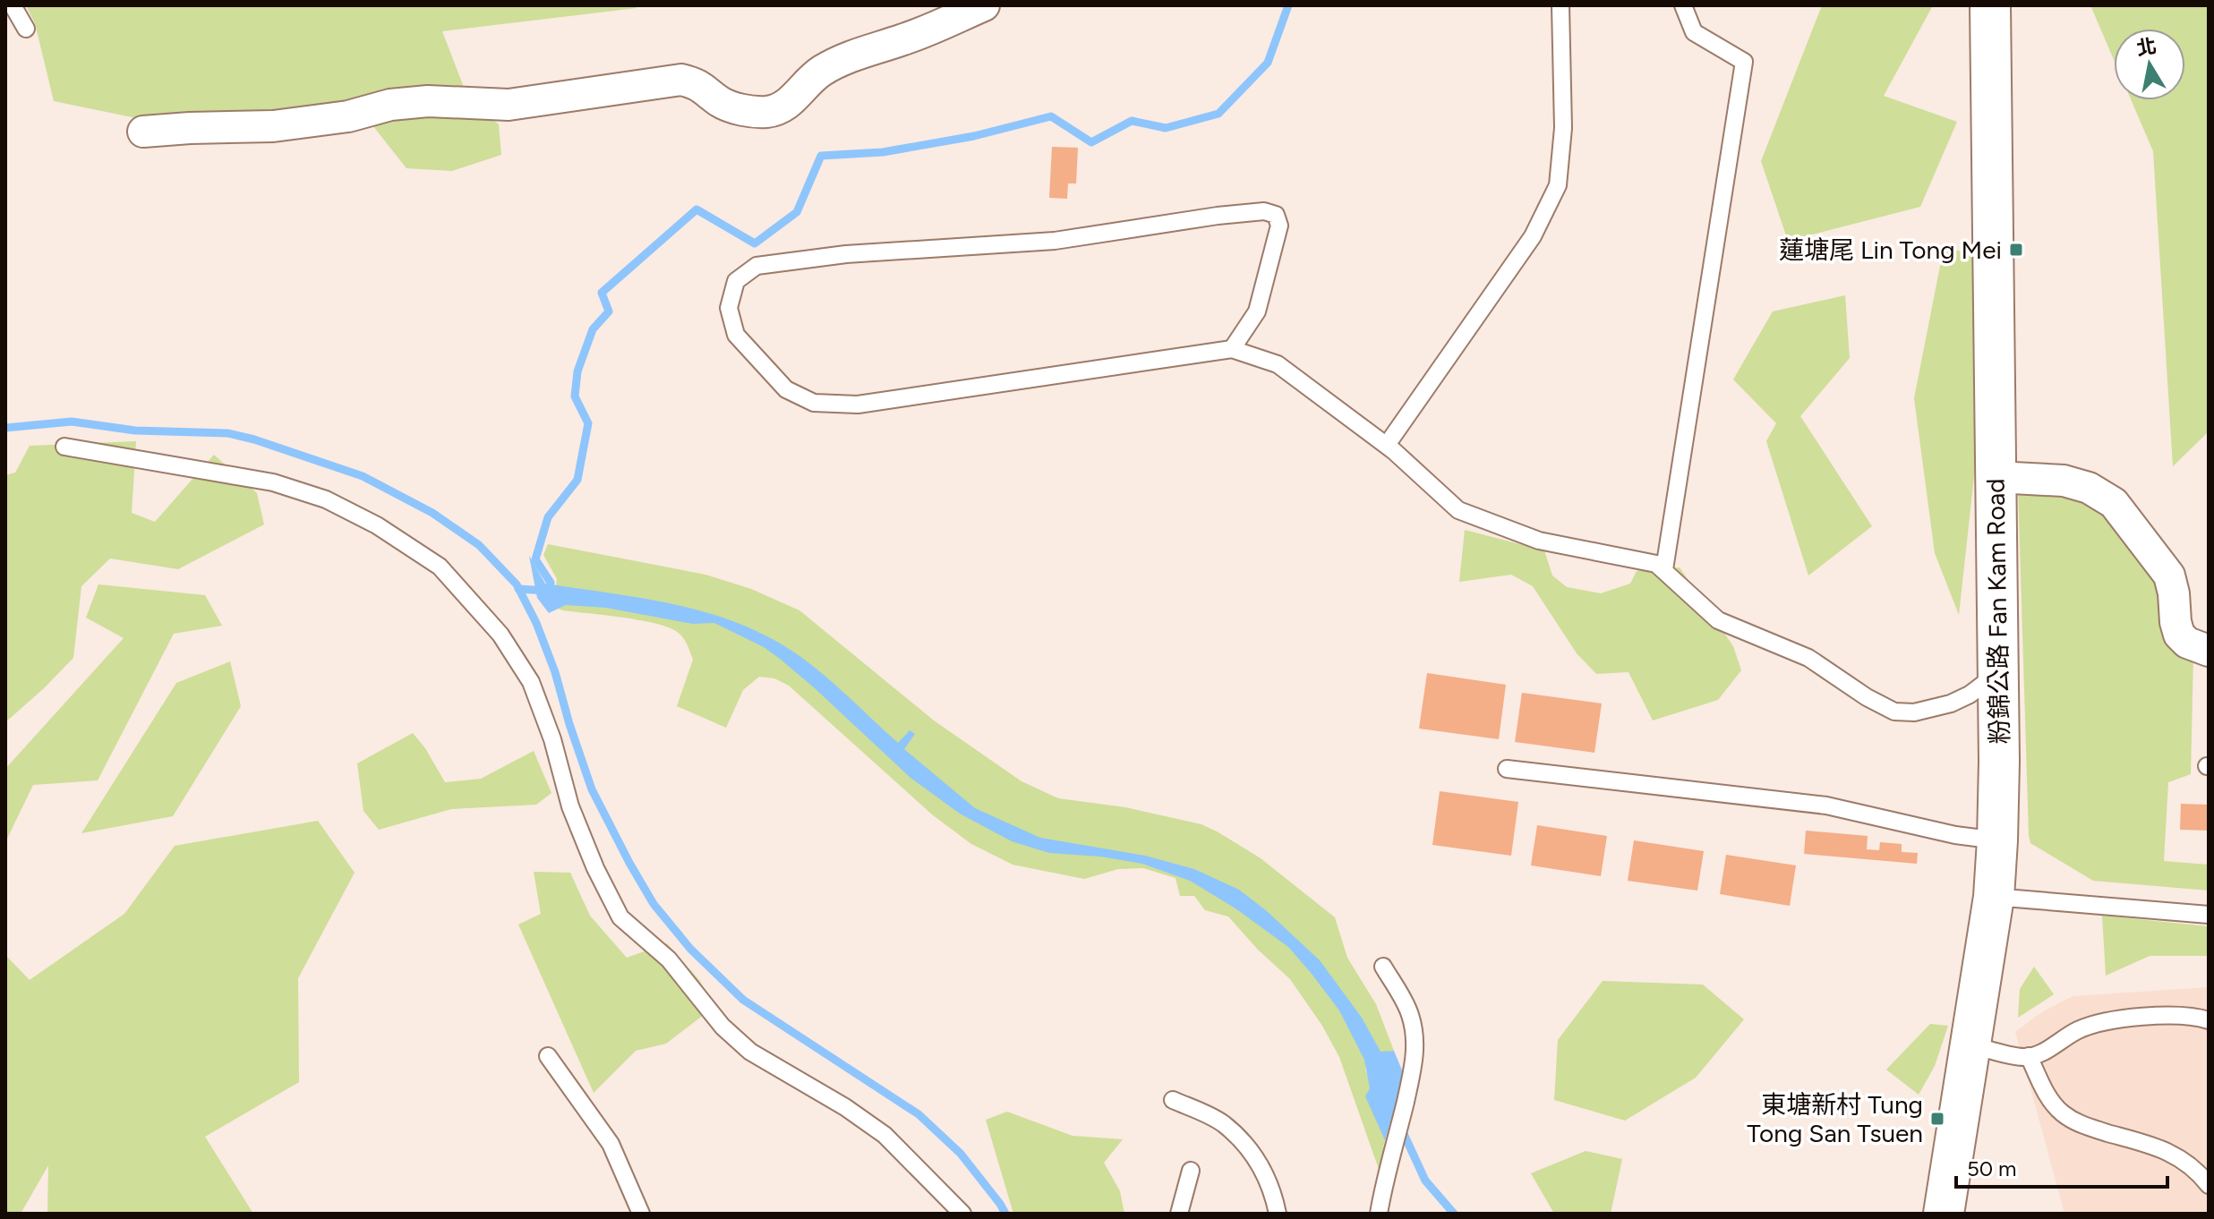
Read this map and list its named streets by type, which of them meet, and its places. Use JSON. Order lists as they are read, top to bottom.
{
  "streets": {
    "main road": ["粉錦公路 Fan Kam Road"]
  },
  "places": {
    "transit": ["蓮塘尾 Lin Tong Mei", "東塘新村 Tung Tong San Tsuen"]
  },
  "scale_bar": "50 m",
  "north": "top"
}
